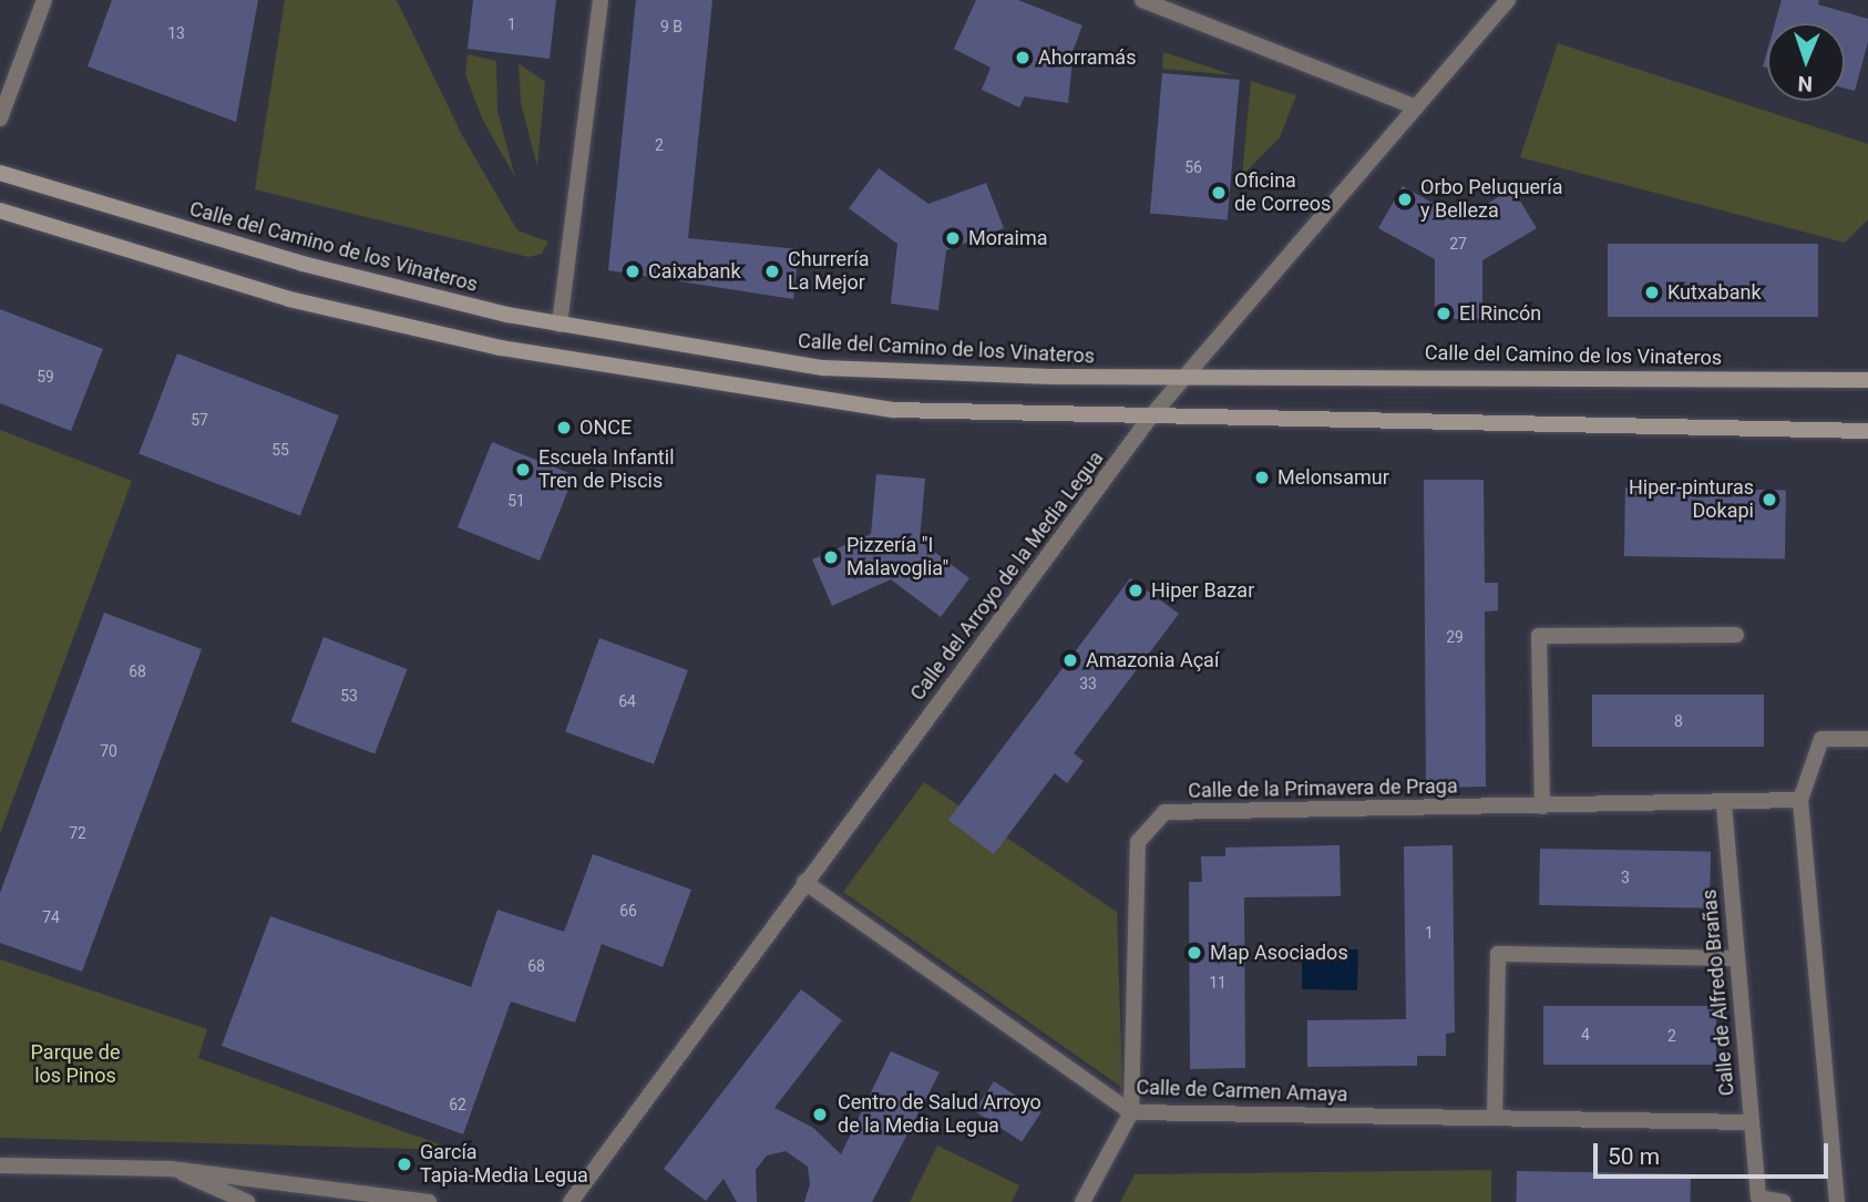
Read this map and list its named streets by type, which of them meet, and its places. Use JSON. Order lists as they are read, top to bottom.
{
  "streets": {
    "main road": ["Calle del Camino de los Vinateros"],
    "street": [
      "Calle del Arroyo de la Media Legua",
      "Calle de la Primavera de Praga",
      "Calle de Alfredo Brañas",
      "Calle de Carmen Amaya"
    ]
  },
  "crossings": [
    ["Calle del Camino de los Vinateros", "Calle del Arroyo de la Media Legua"],
    ["Calle del Arroyo de la Media Legua", "Calle de Carmen Amaya"],
    ["Calle de la Primavera de Praga", "Calle de Alfredo Brañas"],
    ["Calle de la Primavera de Praga", "Calle de Carmen Amaya"],
    ["Calle de Alfredo Brañas", "Calle de Carmen Amaya"]
  ],
  "parks": ["Parque de los Pinos"],
  "places": [
    "Ahorramás",
    "Oficina de Correos",
    "Orbo Peluquería y Belleza",
    "Moraima",
    "Caixabank",
    "Churrería La Mejor",
    "Kutxabank",
    "El Rincón",
    "ONCE",
    "Escuela Infantil Tren de Piscis",
    "Melonsamur",
    "Hiper-pinturas Dokapi",
    "Pizzería \"I Malavoglia\"",
    "Hiper Bazar",
    "Amazonia Açaí",
    "Map Asociados",
    "Centro de Salud Arroyo de la Media Legua",
    "García Tapia-Media Legua"
  ],
  "house_numbers": [
    "1",
    "9 B",
    "13",
    "2",
    "56",
    "27",
    "59",
    "57",
    "55",
    "51",
    "29",
    "68",
    "33",
    "53",
    "64",
    "8",
    "70",
    "72",
    "3",
    "66",
    "74",
    "1",
    "68",
    "11",
    "4",
    "2",
    "62"
  ],
  "scale_bar": "50 m",
  "north": "bottom"
}
